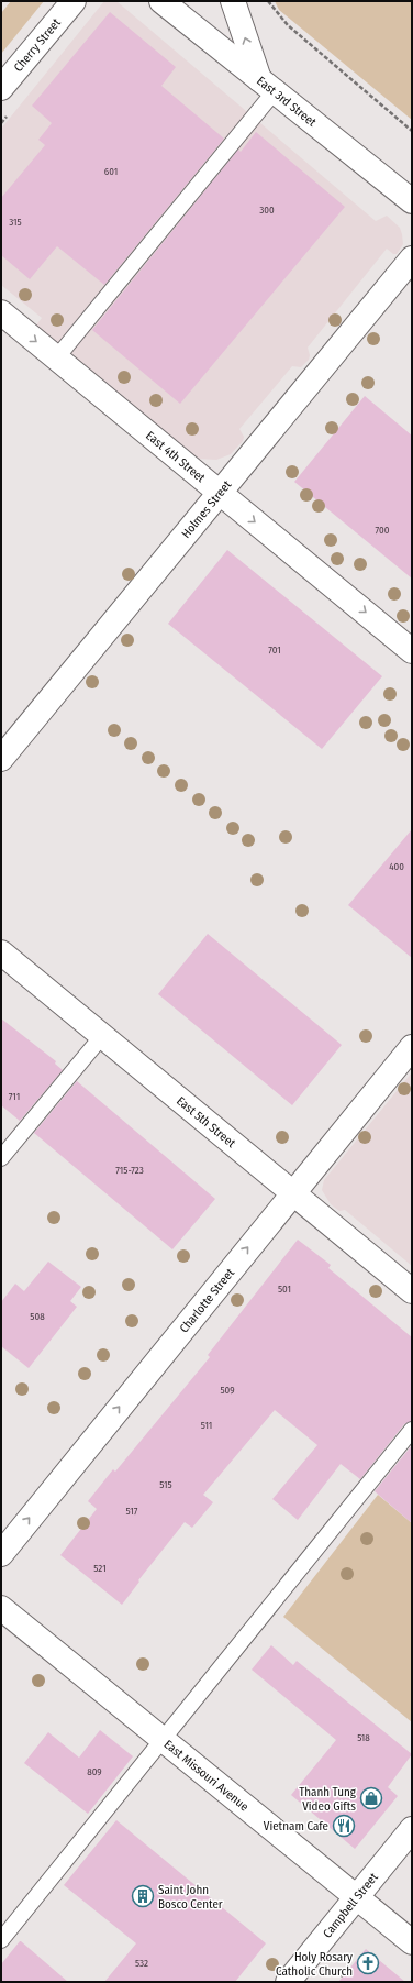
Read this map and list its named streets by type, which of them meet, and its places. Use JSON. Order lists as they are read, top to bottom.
{
  "streets": {
    "street": [
      "Cherry Street",
      "East 3rd Street",
      "East 4th Street",
      "Holmes Street",
      "East 5th Street",
      "Charlotte Street",
      "East Missouri Avenue",
      "Campbell Street"
    ]
  },
  "crossings": [
    ["East 4th Street", "Holmes Street"],
    ["East 5th Street", "Charlotte Street"],
    ["East Missouri Avenue", "Campbell Street"]
  ],
  "one_way": ["East 4th Street", "Charlotte Street"],
  "places": {
    "shop": ["Thanh Tung Video Gifts"],
    "restaurant": ["Vietnam Cafe"],
    "building": ["Saint John Bosco Center"],
    "church": ["Holy Rosary Catholic Church"]
  },
  "house_numbers": [
    "601",
    "300",
    "315",
    "700",
    "701",
    "400",
    "711",
    "715-723",
    "501",
    "508",
    "509",
    "511",
    "515",
    "517",
    "521",
    "518",
    "809",
    "532"
  ]
}
